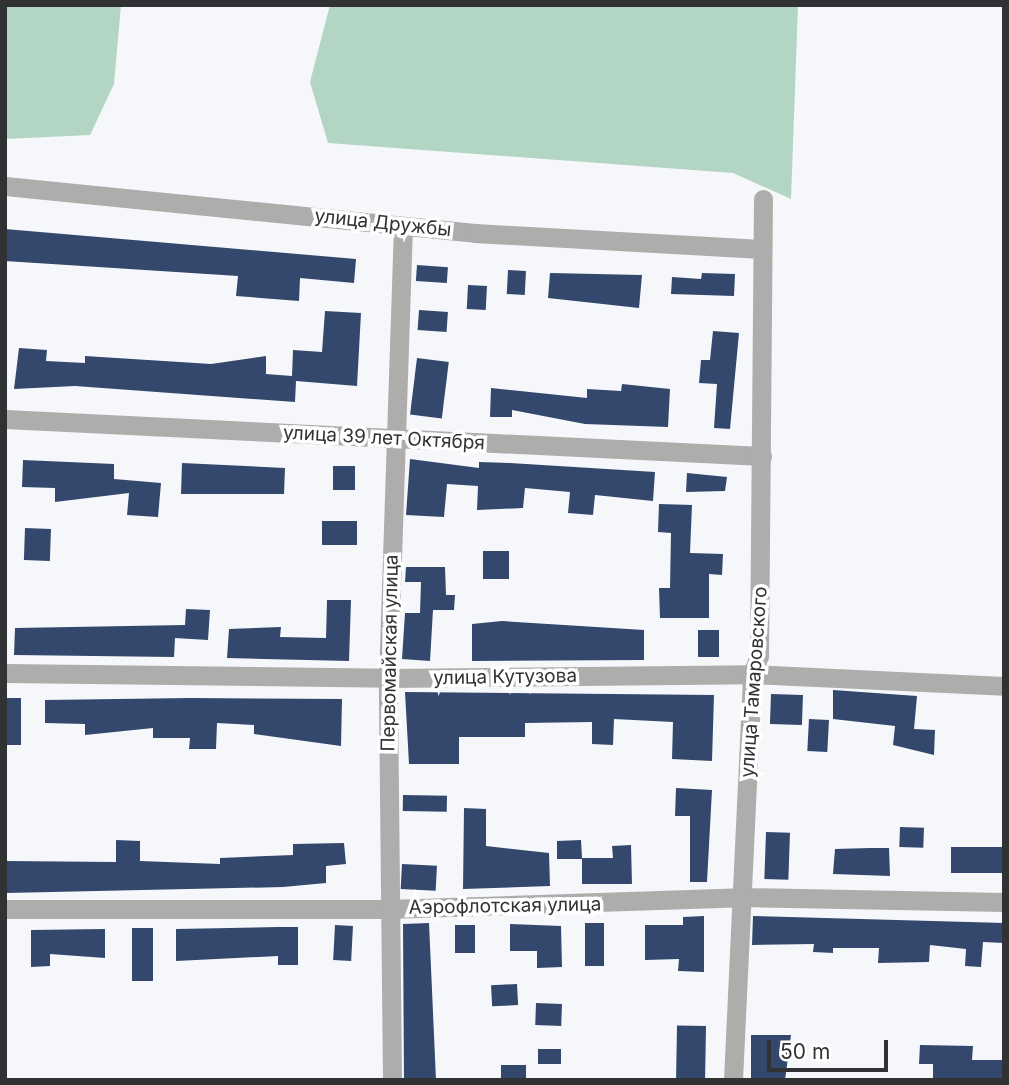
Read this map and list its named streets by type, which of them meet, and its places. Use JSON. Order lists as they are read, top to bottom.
{
  "streets": {
    "street": [
      "улица Дружбы",
      "улица 39 лет Октября",
      "Первомайская улица",
      "улица Кутузова",
      "улица Тамаровского",
      "Аэрофлотская улица"
    ]
  },
  "crossings": [
    ["улица Дружбы", "Первомайская улица"],
    ["улица Дружбы", "улица Тамаровского"],
    ["улица 39 лет Октября", "Первомайская улица"],
    ["улица 39 лет Октября", "улица Тамаровского"],
    ["Первомайская улица", "улица Кутузова"],
    ["Первомайская улица", "Аэрофлотская улица"],
    ["улица Кутузова", "улица Тамаровского"],
    ["улица Тамаровского", "Аэрофлотская улица"]
  ],
  "scale_bar": "50 m"
}
